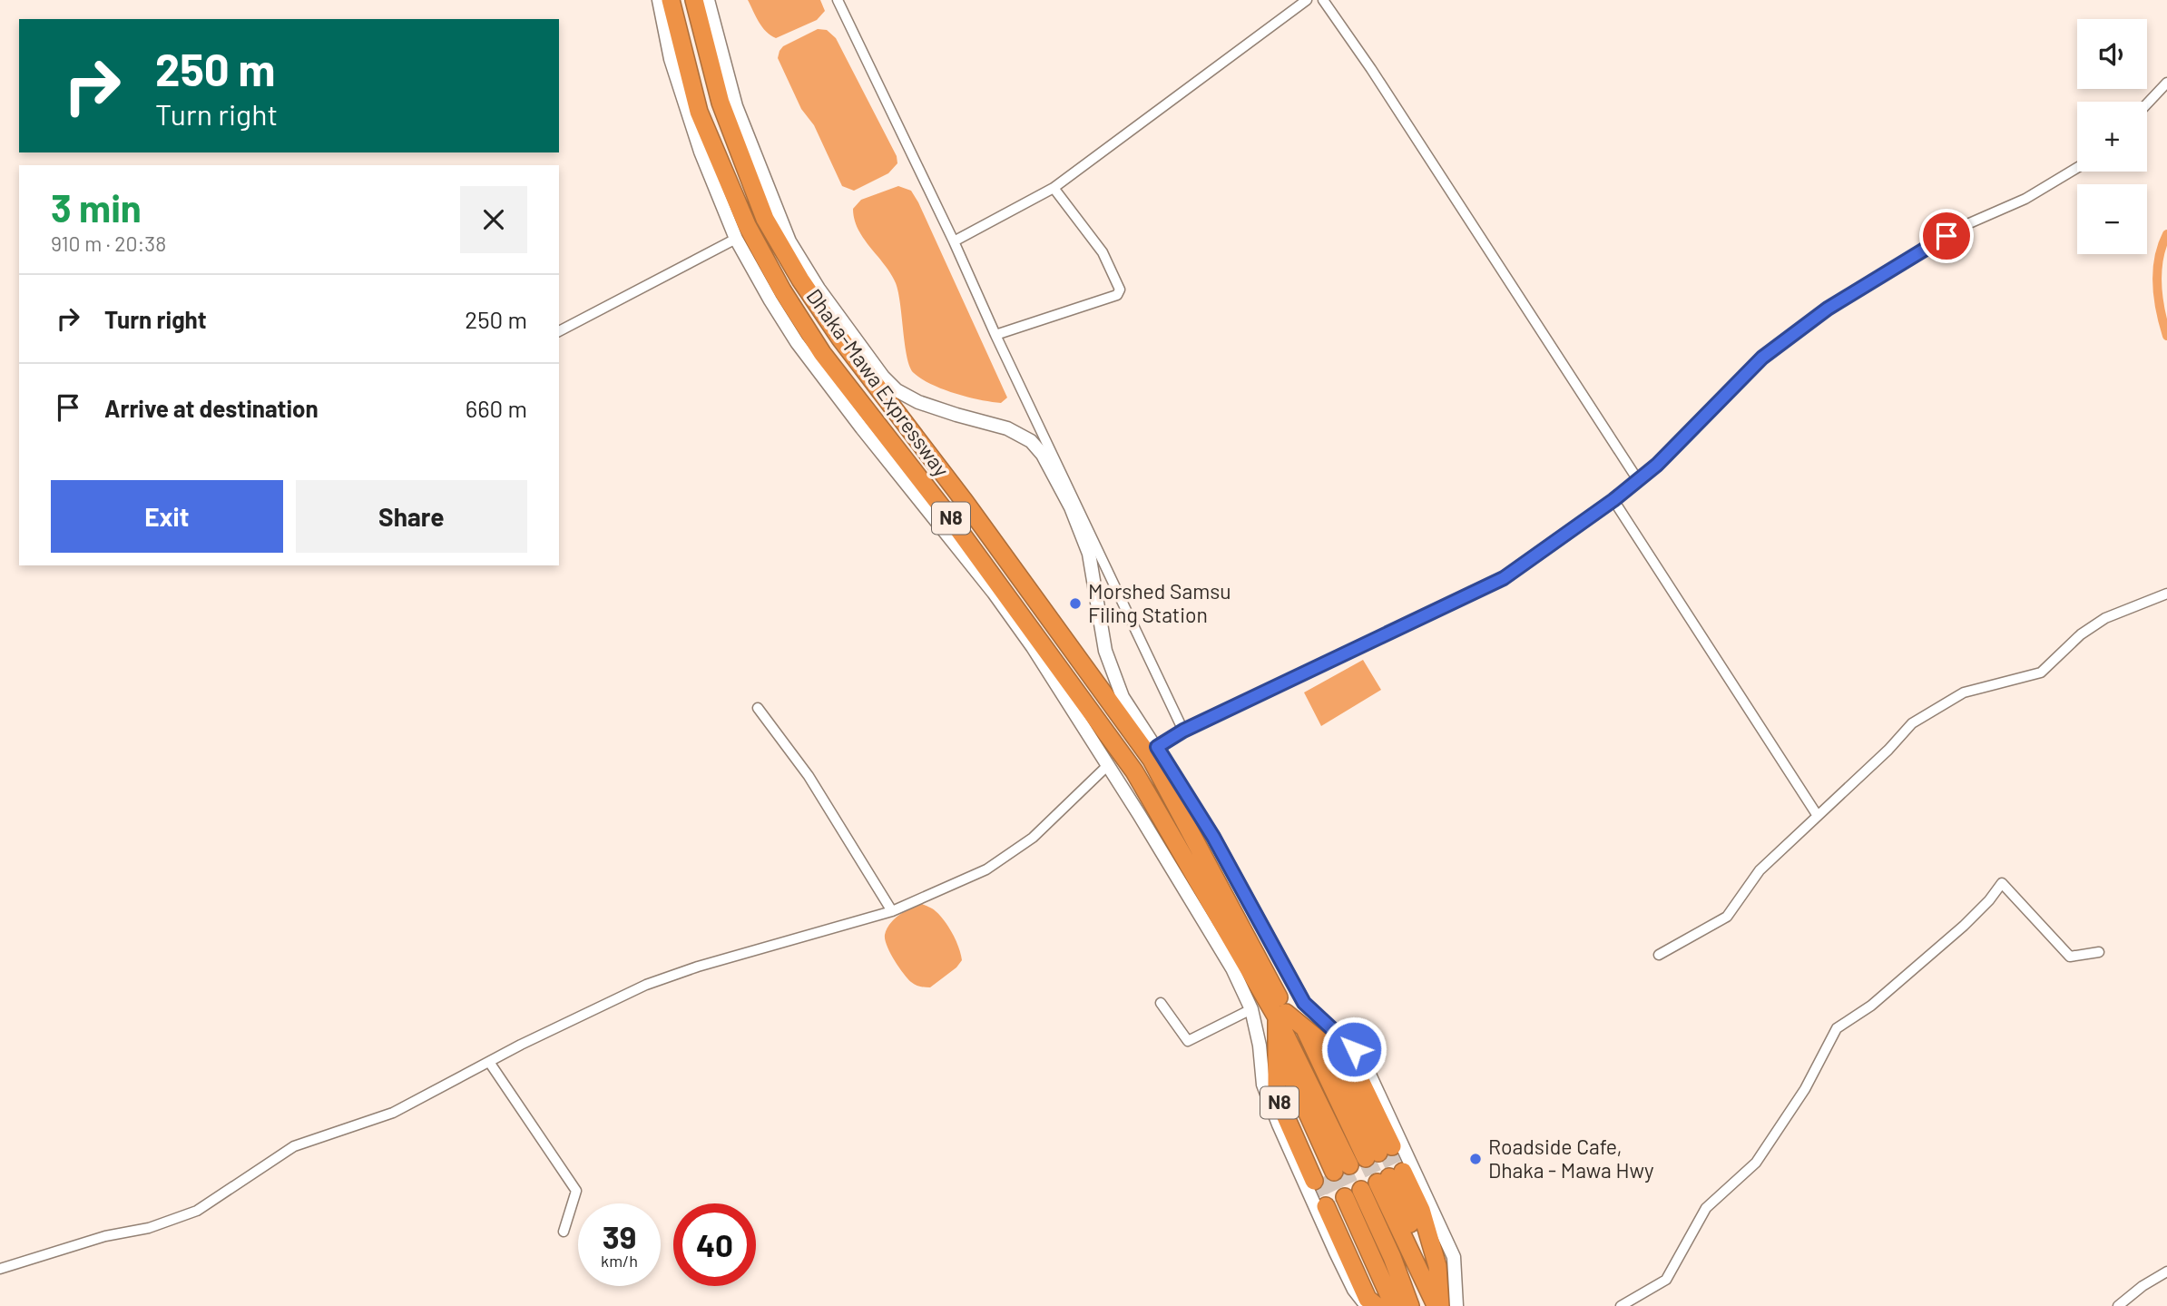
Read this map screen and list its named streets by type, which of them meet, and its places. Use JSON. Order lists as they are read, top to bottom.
{
  "streets": {
    "highway": ["Dhaka-Mawa Expressway", "N8"]
  },
  "places": ["Morshed Samsu Filing Station", "Roadside Cafe, Dhaka - Mawa Hwy"],
  "page": {
    "map_buttons": ["+", "−"],
    "turn": ["250 m", "Turn right"],
    "heading": ["3 min", "910 m · 20:38"],
    "list": [
      {
        "name": "Turn right",
        "value": "250 m"
      },
      {
        "name": "Arrive at destination",
        "value": "660 m"
      }
    ],
    "buttons": ["Exit", "Share"],
    "speed": "39 km/h",
    "limit": "40"
  }
}
